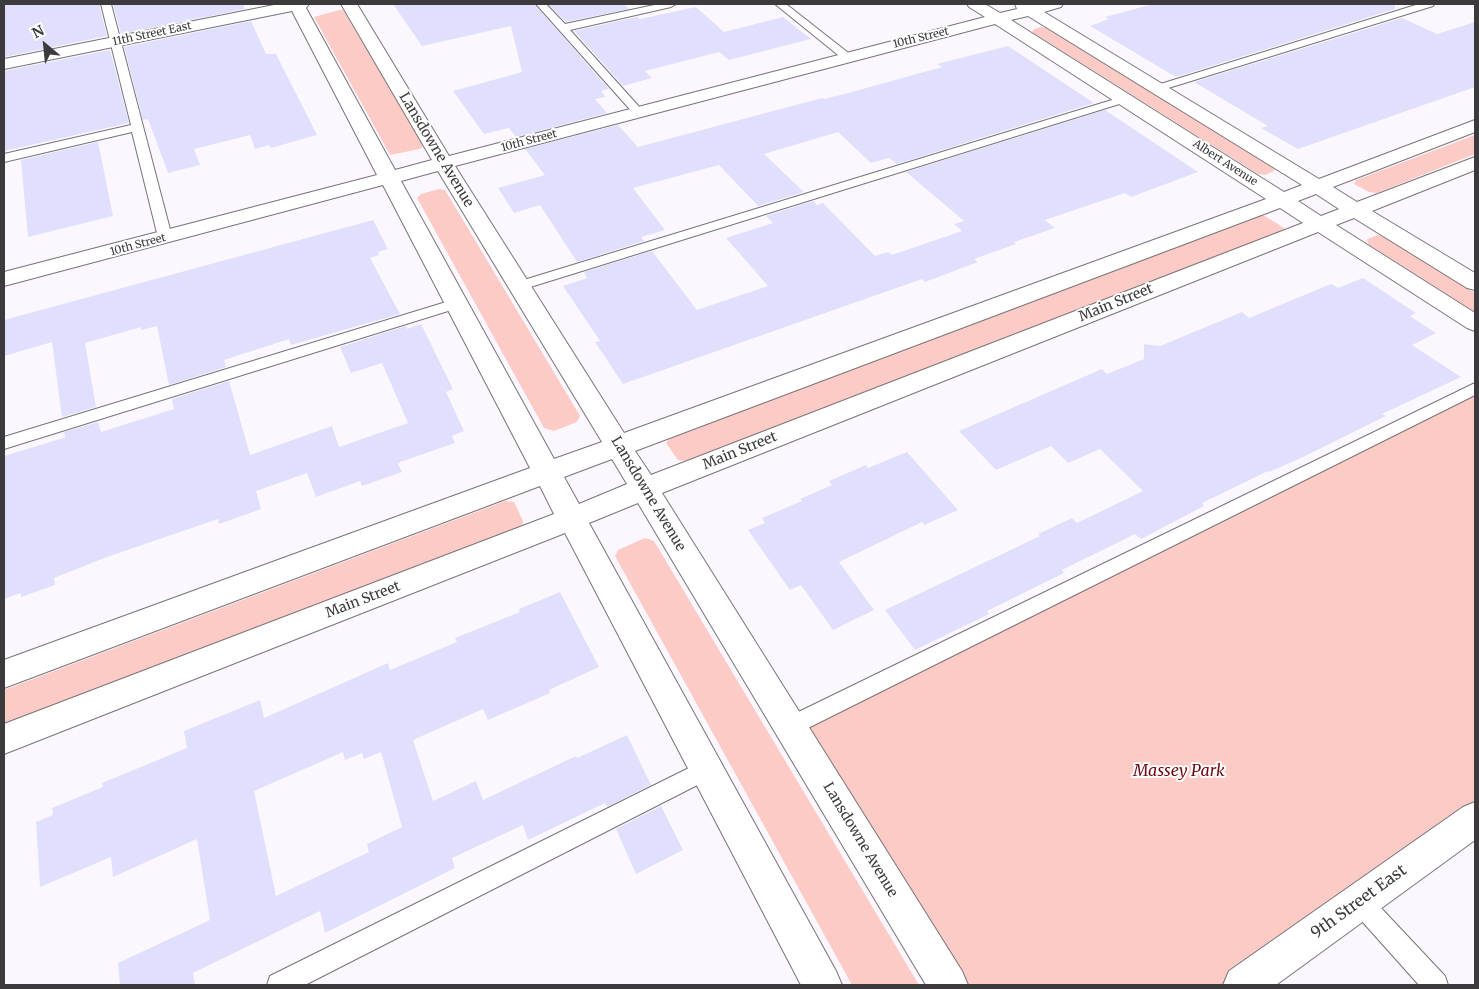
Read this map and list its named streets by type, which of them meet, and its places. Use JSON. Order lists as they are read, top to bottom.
{
  "streets": {
    "street": [
      "11th Street East",
      "10th Street",
      "Lansdowne Avenue",
      "Albert Avenue",
      "Main Street",
      "9th Street East"
    ]
  },
  "crossings": [
    ["10th Street", "Lansdowne Avenue"],
    ["10th Street", "Albert Avenue"],
    ["Lansdowne Avenue", "Main Street"],
    ["Albert Avenue", "Main Street"]
  ],
  "parks": ["Massey Park"],
  "north": "top left"
}
